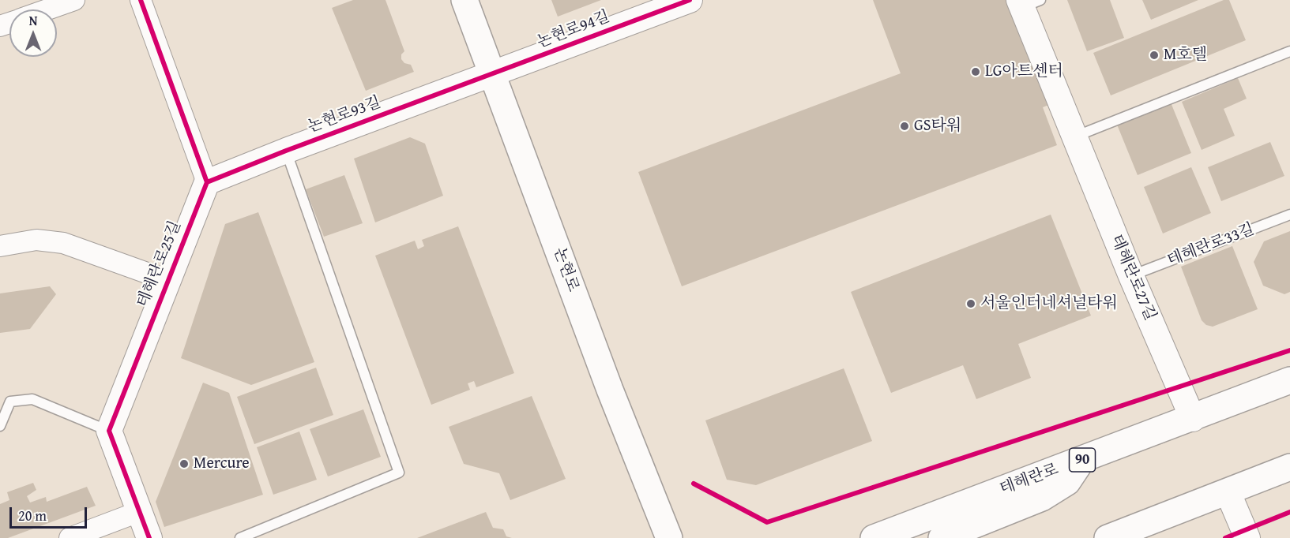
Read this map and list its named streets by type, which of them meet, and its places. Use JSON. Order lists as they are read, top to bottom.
{
  "streets": {
    "main road": ["논현로", "90", "테헤란로"],
    "street": [
      "논현로94길",
      "논현로93길",
      "테헤란로25길",
      "테헤란로27길"
    ],
    "lane": ["테헤란로33길"]
  },
  "crossings": [
    ["논현로94길", "논현로93길"],
    ["논현로94길", "논현로"],
    ["논현로93길", "테헤란로25길"],
    ["논현로93길", "논현로"],
    ["테헤란로33길", "테헤란로27길"],
    ["테헤란로27길", "테헤란로"]
  ],
  "places": [
    "M호텔",
    "LG아트센터",
    "GS타워",
    "서울인터네셔널타워",
    "Mercure"
  ],
  "scale_bar": "20 m",
  "north": "top"
}
